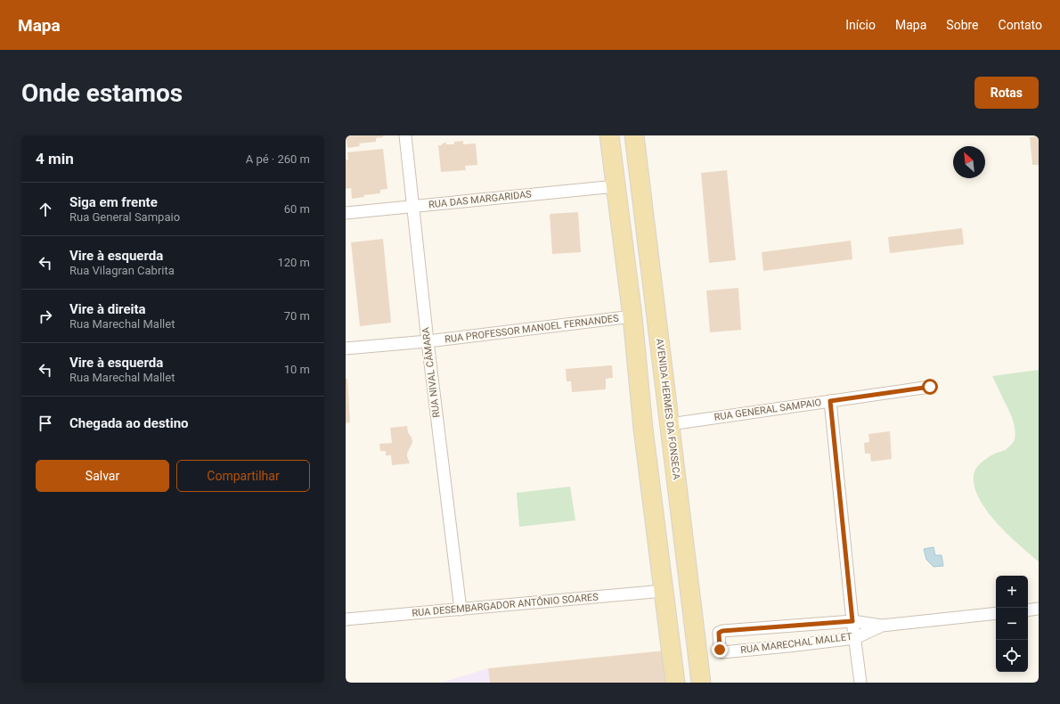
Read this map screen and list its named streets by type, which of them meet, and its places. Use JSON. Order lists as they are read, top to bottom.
{
  "streets": {
    "main road": ["AVENIDA HERMES DA FONSECA"],
    "street": [
      "RUA DAS MARGARIDAS",
      "RUA PROFESSOR MANOEL FERNANDES",
      "RUA NIVAL CÂMARA",
      "RUA GENERAL SAMPAIO",
      "RUA DESEMBARGADOR ANTÔNIO SOARES",
      "RUA MARECHAL MALLET"
    ]
  },
  "crossings": [
    ["RUA DAS MARGARIDAS", "RUA NIVAL CÂMARA"],
    ["RUA PROFESSOR MANOEL FERNANDES", "RUA NIVAL CÂMARA"],
    ["RUA NIVAL CÂMARA", "RUA DESEMBARGADOR ANTÔNIO SOARES"],
    ["AVENIDA HERMES DA FONSECA", "RUA GENERAL SAMPAIO"]
  ],
  "north": "top left",
  "page": {
    "header": "Mapa",
    "nav": [
      "Início",
      "Mapa",
      "Sobre",
      "Contato"
    ],
    "buttons": [
      "Rotas",
      ["Salvar", "Compartilhar"]
    ],
    "title": "Onde estamos",
    "heading": ["4 min", "A pé · 260 m"],
    "list": [
      ["Siga em frente", "Rua General Sampaio", "60 m"],
      ["Vire à esquerda", "Rua Vilagran Cabrita", "120 m"],
      ["Vire à direita", "Rua Marechal Mallet", "70 m"],
      ["Vire à esquerda", "Rua Marechal Mallet", "10 m"],
      "Chegada ao destino"
    ],
    "map_buttons": ["+", "−"]
  }
}
